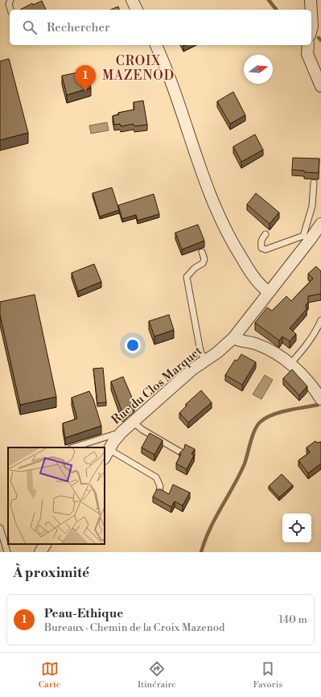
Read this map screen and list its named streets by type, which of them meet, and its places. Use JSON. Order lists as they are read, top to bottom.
{
  "streets": {
    "street": ["Rue du Clos Marquet"]
  },
  "districts": ["CROIX MAZENOD"],
  "north": "right",
  "page": {
    "search": "Rechercher",
    "pins": "1",
    "heading": "À proximité",
    "list": [
      {
        "mark": "1",
        "name": "Peau-Ethique",
        "note": "Bureaux · Chemin de la Croix Mazenod",
        "value": "140 m"
      }
    ],
    "nav": ["Carte", "Itinéraire", "Favoris"]
  }
}
